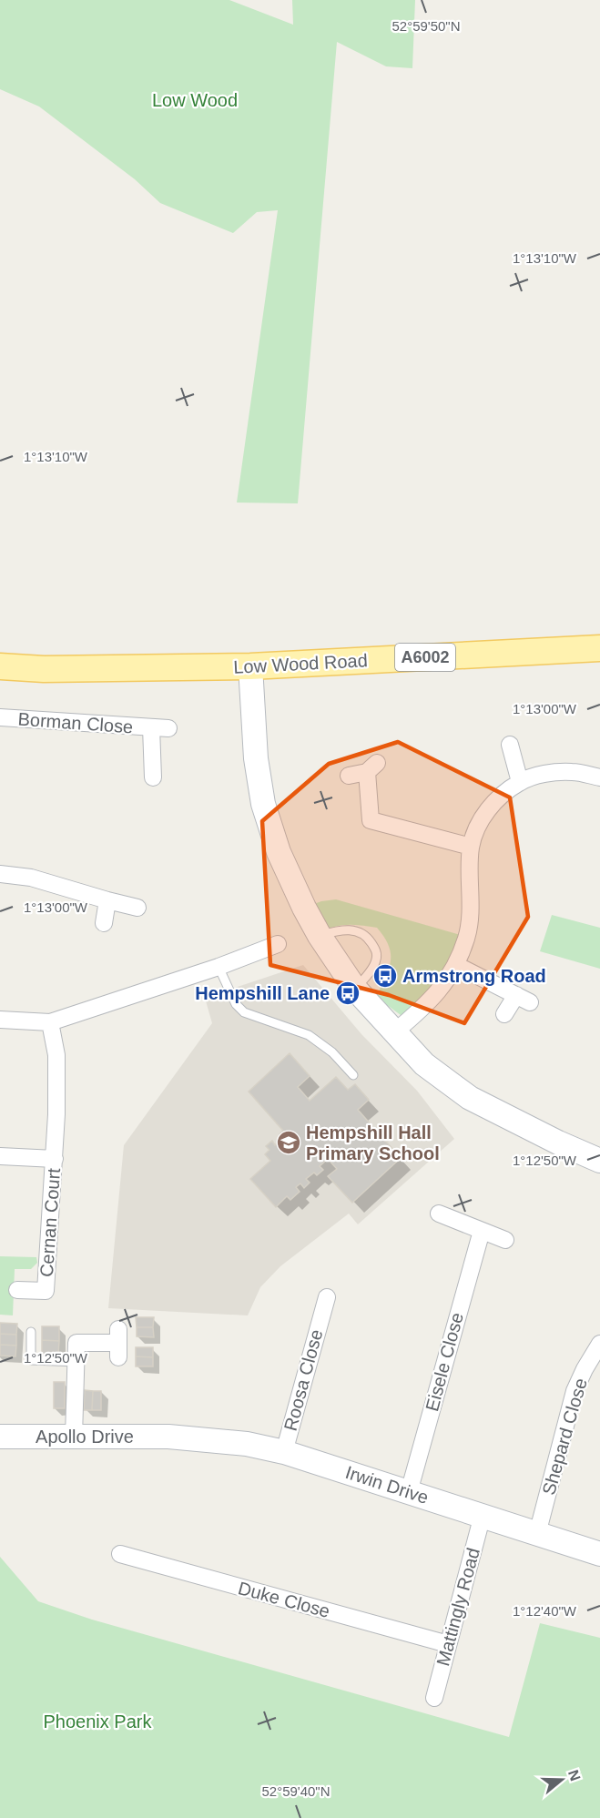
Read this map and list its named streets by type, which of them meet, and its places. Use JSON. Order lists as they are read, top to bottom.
{
  "streets": {
    "main road": ["A6002", "Low Wood Road"],
    "street": [
      "Borman Close",
      "Cernan Court",
      "Eisele Close",
      "Roosa Close",
      "Apollo Drive",
      "Shepard Close",
      "Irwin Drive",
      "Duke Close",
      "Mattingly Road"
    ]
  },
  "crossings": [
    ["Eisele Close", "Irwin Drive"],
    ["Roosa Close", "Irwin Drive"],
    ["Apollo Drive", "Irwin Drive"],
    ["Shepard Close", "Irwin Drive"],
    ["Irwin Drive", "Mattingly Road"],
    ["Duke Close", "Mattingly Road"]
  ],
  "parks": ["Low Wood", "Phoenix Park"],
  "places": {
    "bus stop": ["Armstrong Road", "Hempshill Lane"],
    "school or university": ["Hempshill Hall Primary School"]
  },
  "north": "right",
  "coordinates": [
    "52°59'50\"N",
    "1°13'10\"W",
    "1°13'00\"W",
    "1°12'50\"W",
    "1°12'40\"W",
    "52°59'40\"N"
  ]
}
